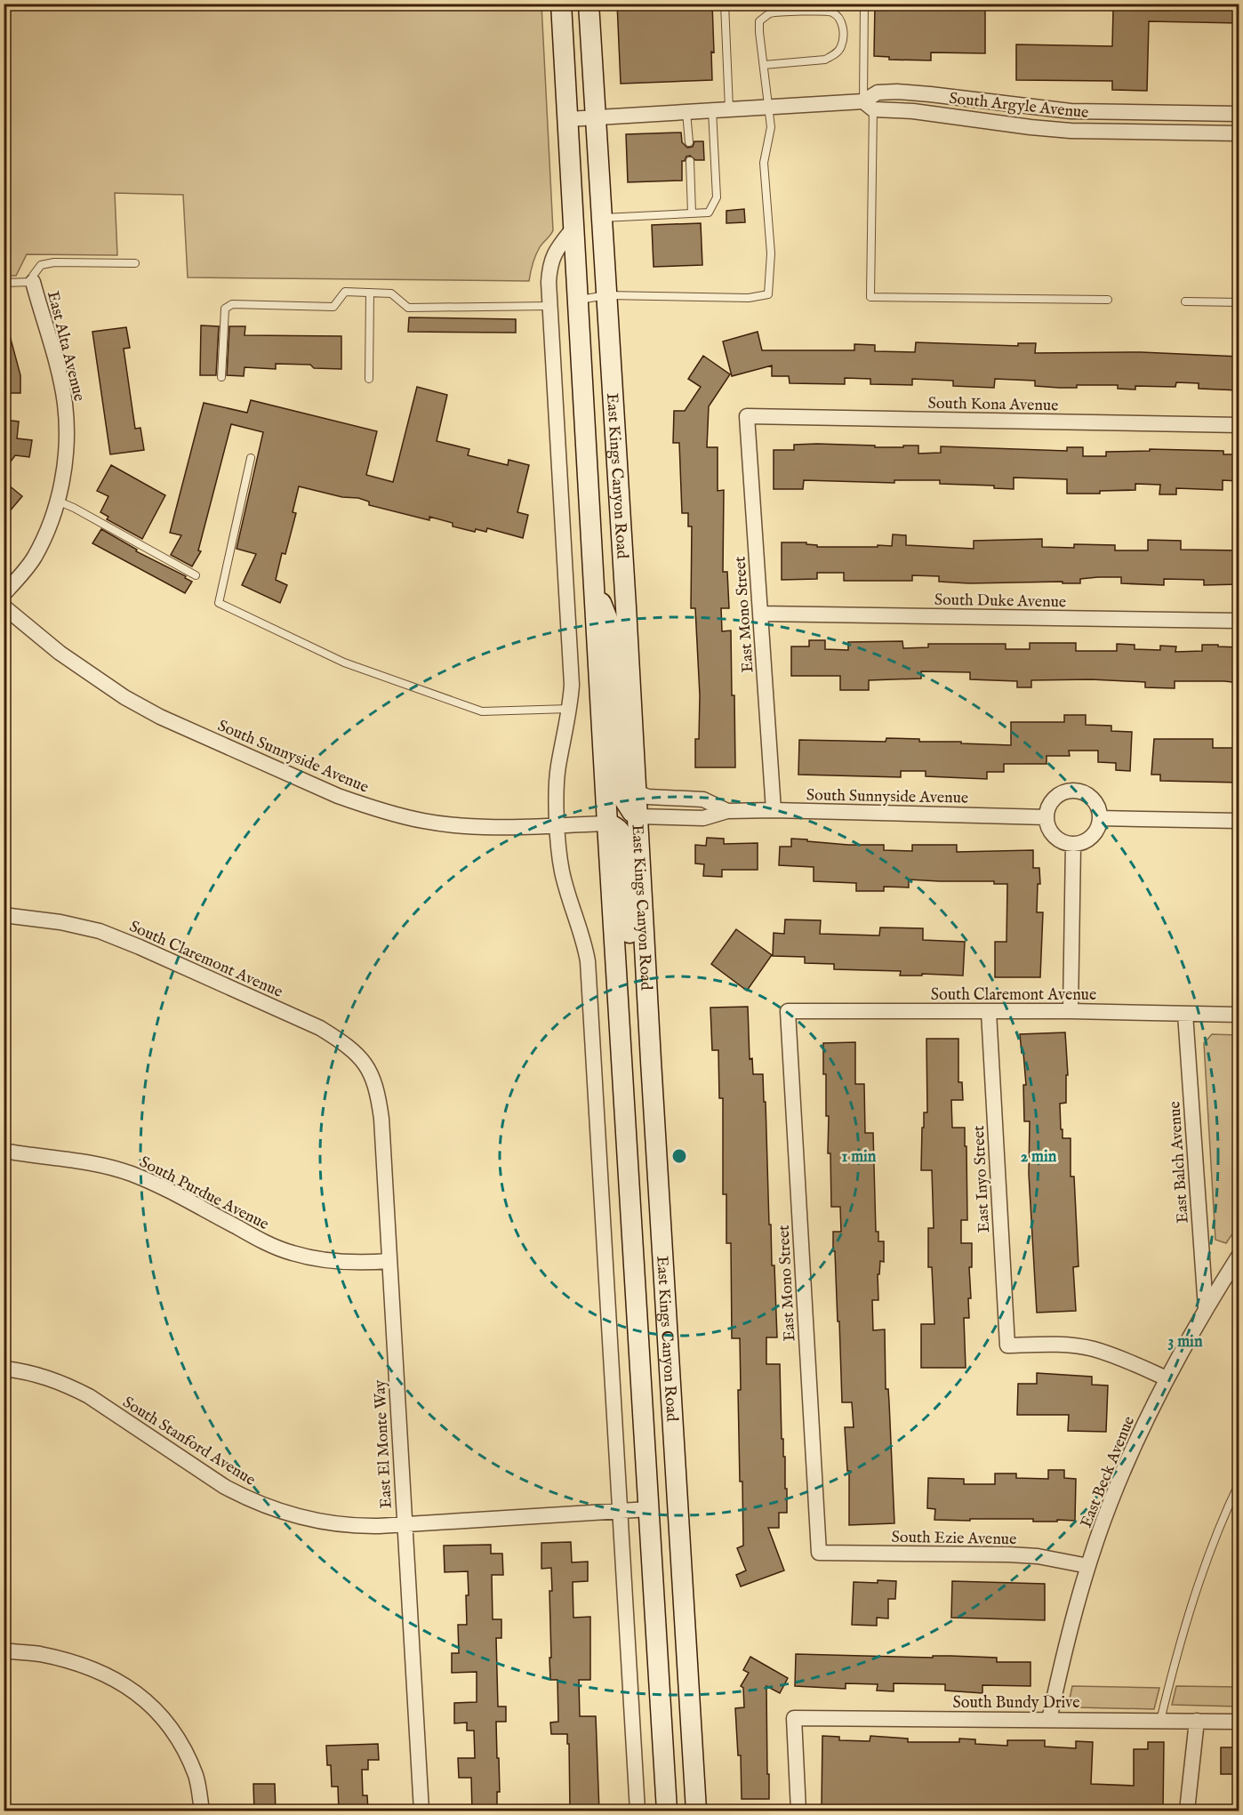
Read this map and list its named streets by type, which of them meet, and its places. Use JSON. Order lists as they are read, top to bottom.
{
  "streets": {
    "main road": ["East Kings Canyon Road"],
    "street": [
      "South Argyle Avenue",
      "East Alta Avenue",
      "South Kona Avenue",
      "South Duke Avenue",
      "East Mono Street",
      "South Sunnyside Avenue",
      "South Claremont Avenue",
      "East Balch Avenue",
      "East Inyo Street",
      "South Purdue Avenue",
      "South Stanford Avenue",
      "East El Monte Way",
      "East Beck Avenue",
      "South Ezie Avenue",
      "South Bundy Drive"
    ]
  },
  "crossings": [
    ["South Argyle Avenue", "East Kings Canyon Road"],
    ["South Kona Avenue", "East Mono Street"],
    ["East Kings Canyon Road", "South Sunnyside Avenue"],
    ["East Kings Canyon Road", "South Stanford Avenue"],
    ["South Duke Avenue", "East Mono Street"],
    ["East Mono Street", "South Sunnyside Avenue"],
    ["East Mono Street", "South Claremont Avenue"],
    ["East Mono Street", "South Ezie Avenue"],
    ["South Claremont Avenue", "East Balch Avenue"],
    ["South Claremont Avenue", "East Inyo Street"],
    ["South Claremont Avenue", "East El Monte Way"],
    ["East Balch Avenue", "East Beck Avenue"],
    ["East Inyo Street", "East Beck Avenue"],
    ["South Purdue Avenue", "East El Monte Way"],
    ["South Stanford Avenue", "East El Monte Way"],
    ["East Beck Avenue", "South Ezie Avenue"],
    ["East Beck Avenue", "South Bundy Drive"]
  ],
  "rings": ["1 min", "2 min", "3 min"]
}
